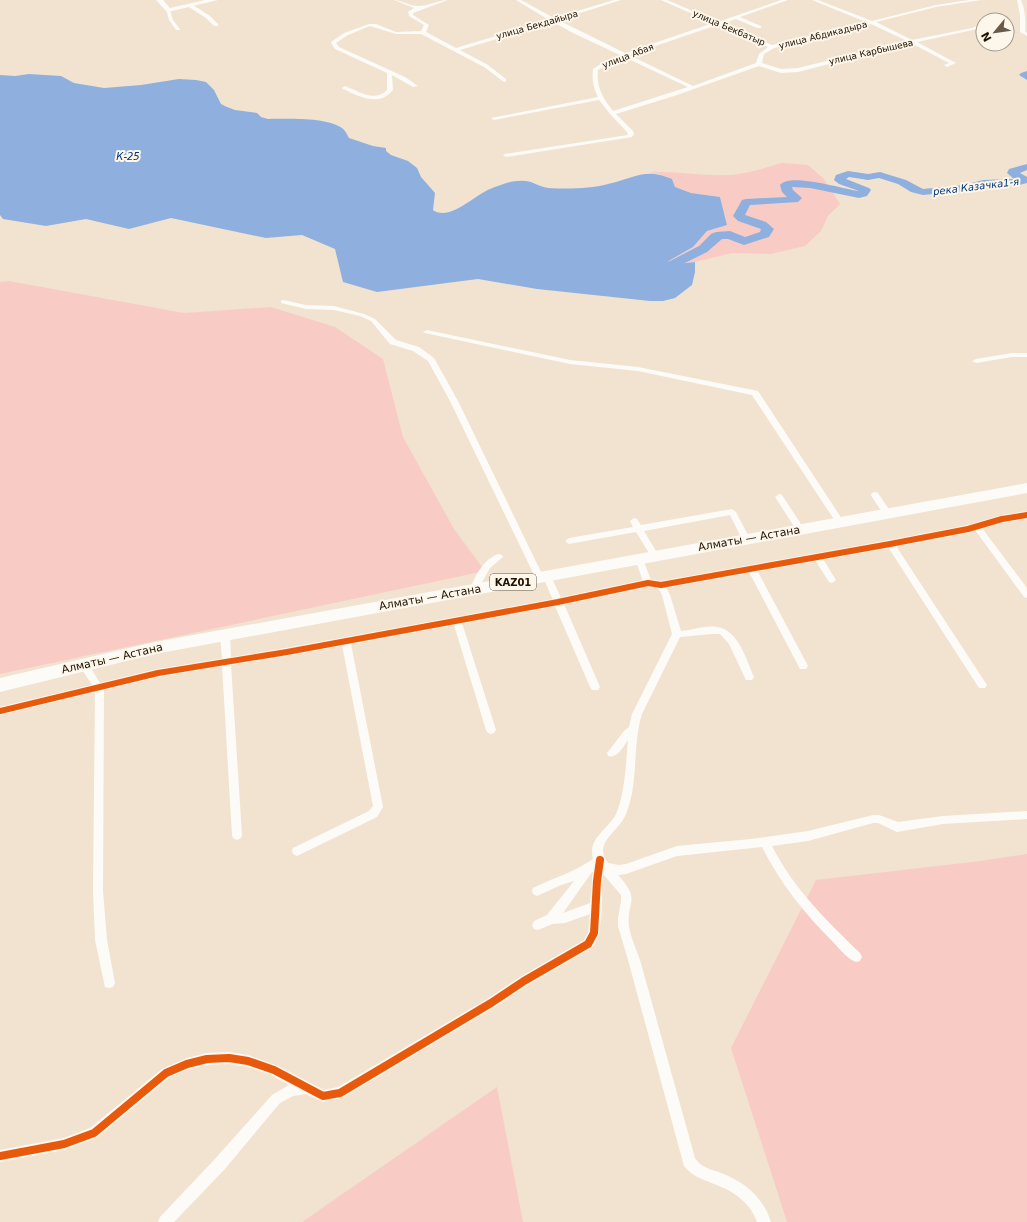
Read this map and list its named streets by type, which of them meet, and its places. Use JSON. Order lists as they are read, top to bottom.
{
  "streets": {
    "highway": ["Алматы — Астана", "KАZ01"],
    "street": [
      "улица Бекдайыра",
      "улица Бекбатыр",
      "улица Абдикадыра",
      "улица Карбышева",
      "улица Абая"
    ]
  },
  "crossings": [
    ["улица Бекбатыр", "улица Абдикадыра"],
    ["улица Бекбатыр", "улица Абая"],
    ["улица Абдикадыра", "улица Карбышева"]
  ],
  "water": ["К-25", "река Казачка1-я"],
  "north": "bottom left"
}
